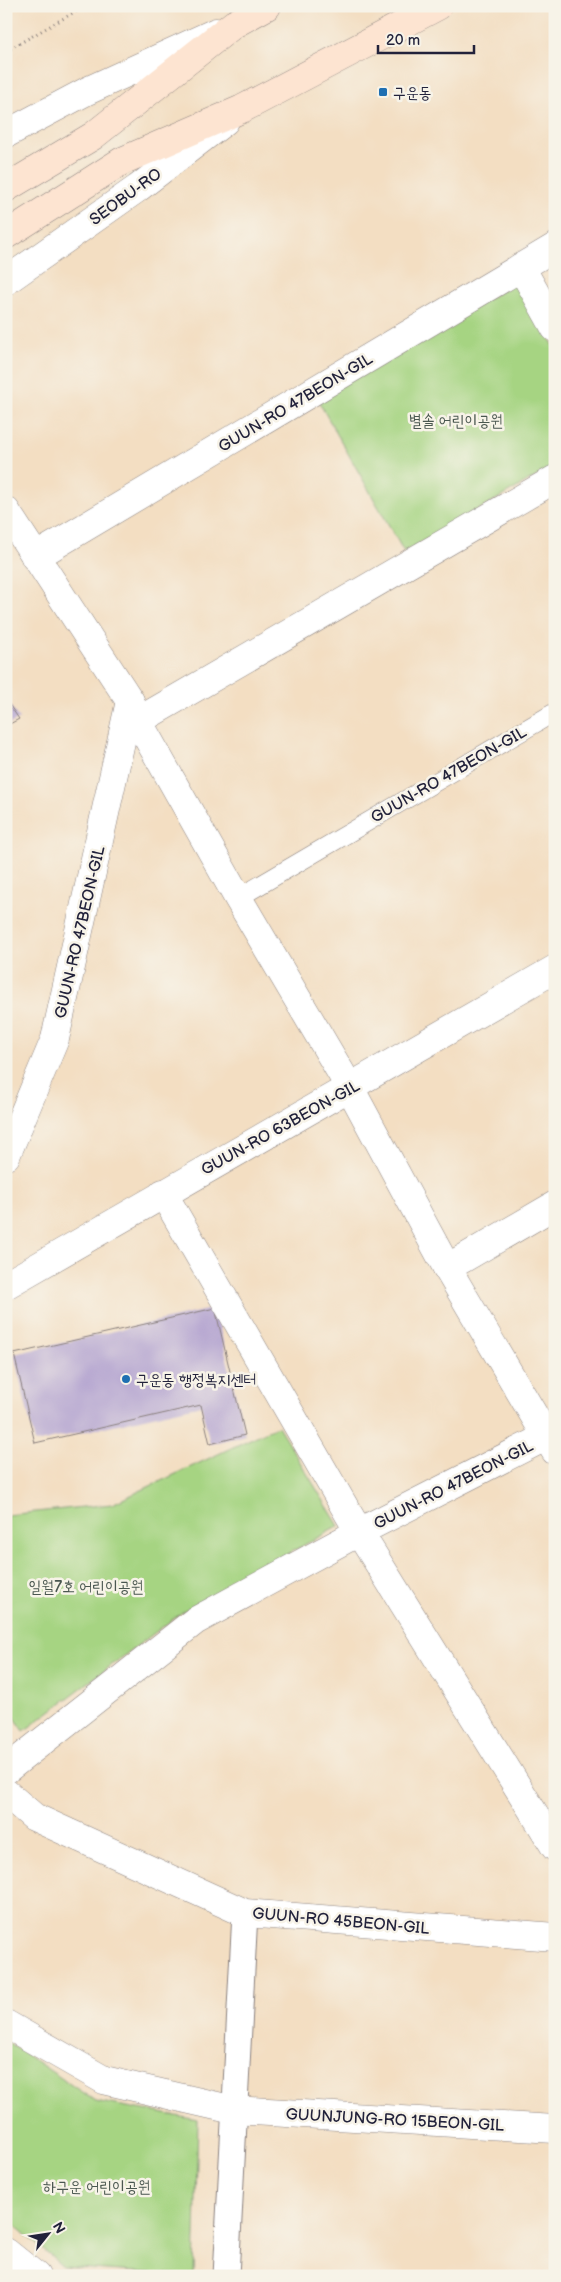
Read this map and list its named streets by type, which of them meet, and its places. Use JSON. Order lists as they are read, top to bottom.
{
  "streets": {
    "main road": ["SEOBU-RO"],
    "street": [
      "GUUN-RO 47BEON-GIL",
      "GUUN-RO 63BEON-GIL",
      "GUUN-RO 45BEON-GIL",
      "GUUNJUNG-RO 15BEON-GIL"
    ]
  },
  "crossings": [
    ["GUUN-RO 47BEON-GIL", "GUUN-RO 63BEON-GIL"]
  ],
  "parks": ["별솔 어린이공원", "일월7호 어린이공원", "하구운 어린이공원"],
  "places": {
    "transit": ["구운동"],
    "other": ["구운동 행정복지센터"]
  },
  "scale_bar": "20 m",
  "north": "top right"
}
